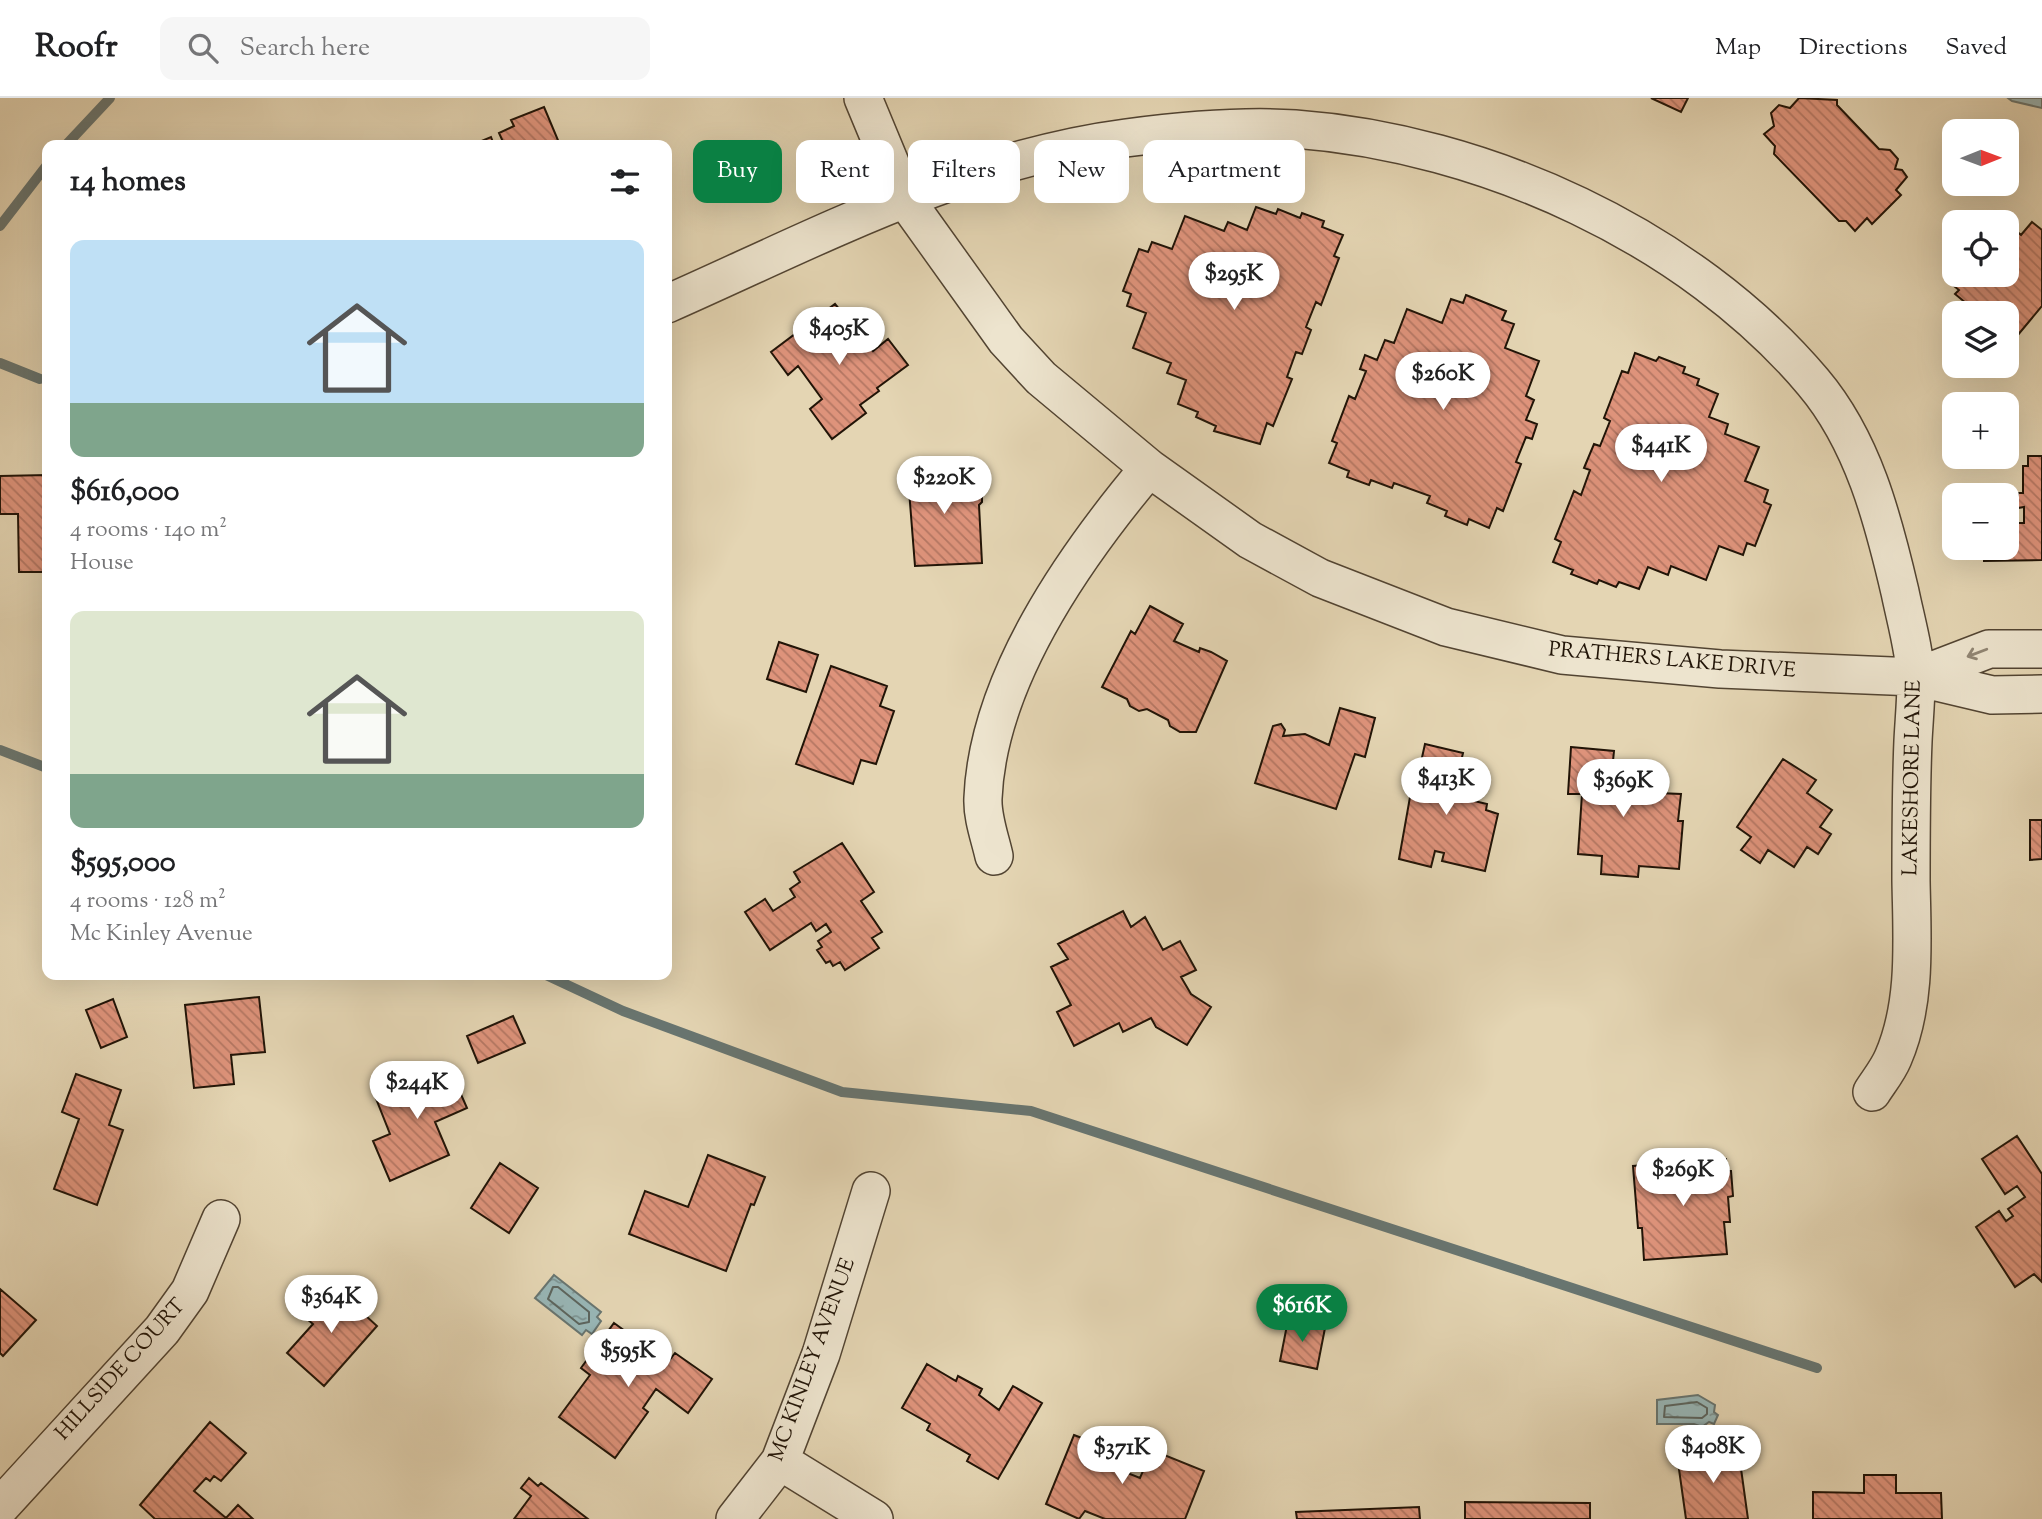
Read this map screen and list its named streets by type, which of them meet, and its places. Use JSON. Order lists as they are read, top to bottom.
{
  "streets": {
    "street": [
      "PRATHERS LAKE DRIVE",
      "LAKESHORE LANE",
      "MC KINLEY AVENUE",
      "HILLSIDE COURT"
    ]
  },
  "crossings": [
    ["PRATHERS LAKE DRIVE", "LAKESHORE LANE"]
  ],
  "north": "right",
  "page": {
    "header": "Roofr",
    "search": "Search here",
    "nav": ["Map", "Directions", "Saved"],
    "map_buttons": ["+", "−"],
    "chip": [
      "Buy",
      "Rent",
      "Filters",
      "New",
      "Apartment"
    ],
    "heading": "14 homes",
    "list": [
      {
        "name": "$616,000",
        "note": "4 rooms · 140 m² · House"
      },
      {
        "name": "$595,000",
        "note": "4 rooms · 128 m² · Mc Kinley Avenue"
      }
    ],
    "price": [
      "$295K",
      "$405K",
      "$260K",
      "$441K",
      "$220K",
      "$413K",
      "$369K",
      "$244K",
      "$269K",
      "$364K",
      "$616K",
      "$595K",
      "$408K",
      "$371K"
    ]
  }
}
